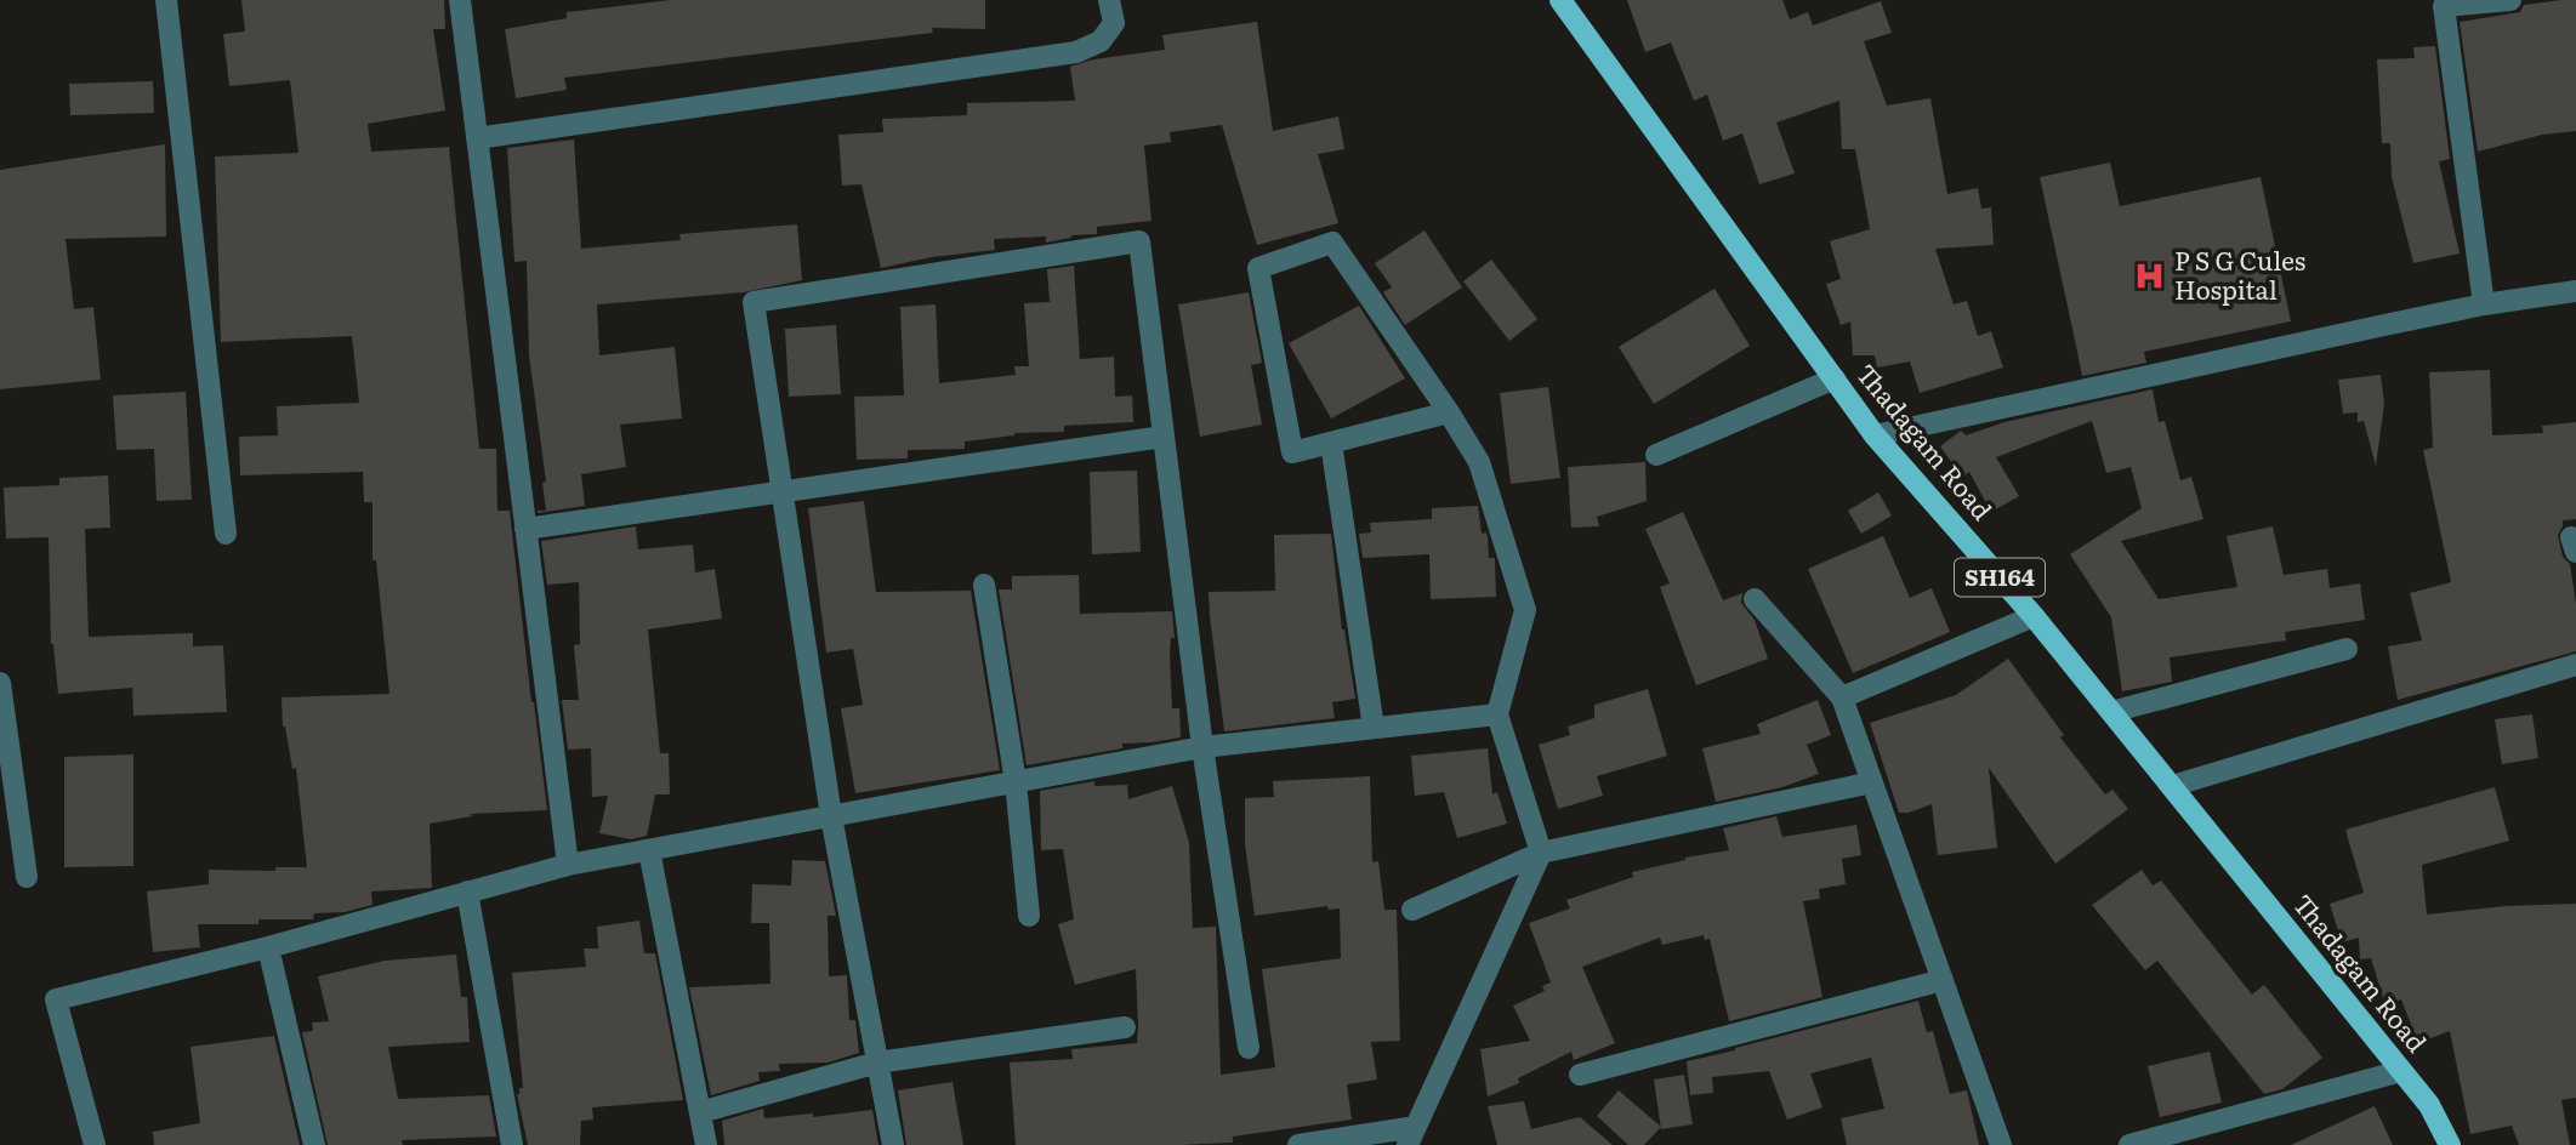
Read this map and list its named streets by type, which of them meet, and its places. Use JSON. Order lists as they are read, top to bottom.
{
  "streets": {
    "main road": ["Thadagam Road", "SH164"]
  },
  "places": {
    "hospital": ["P S G Cules Hospital"]
  }
}
